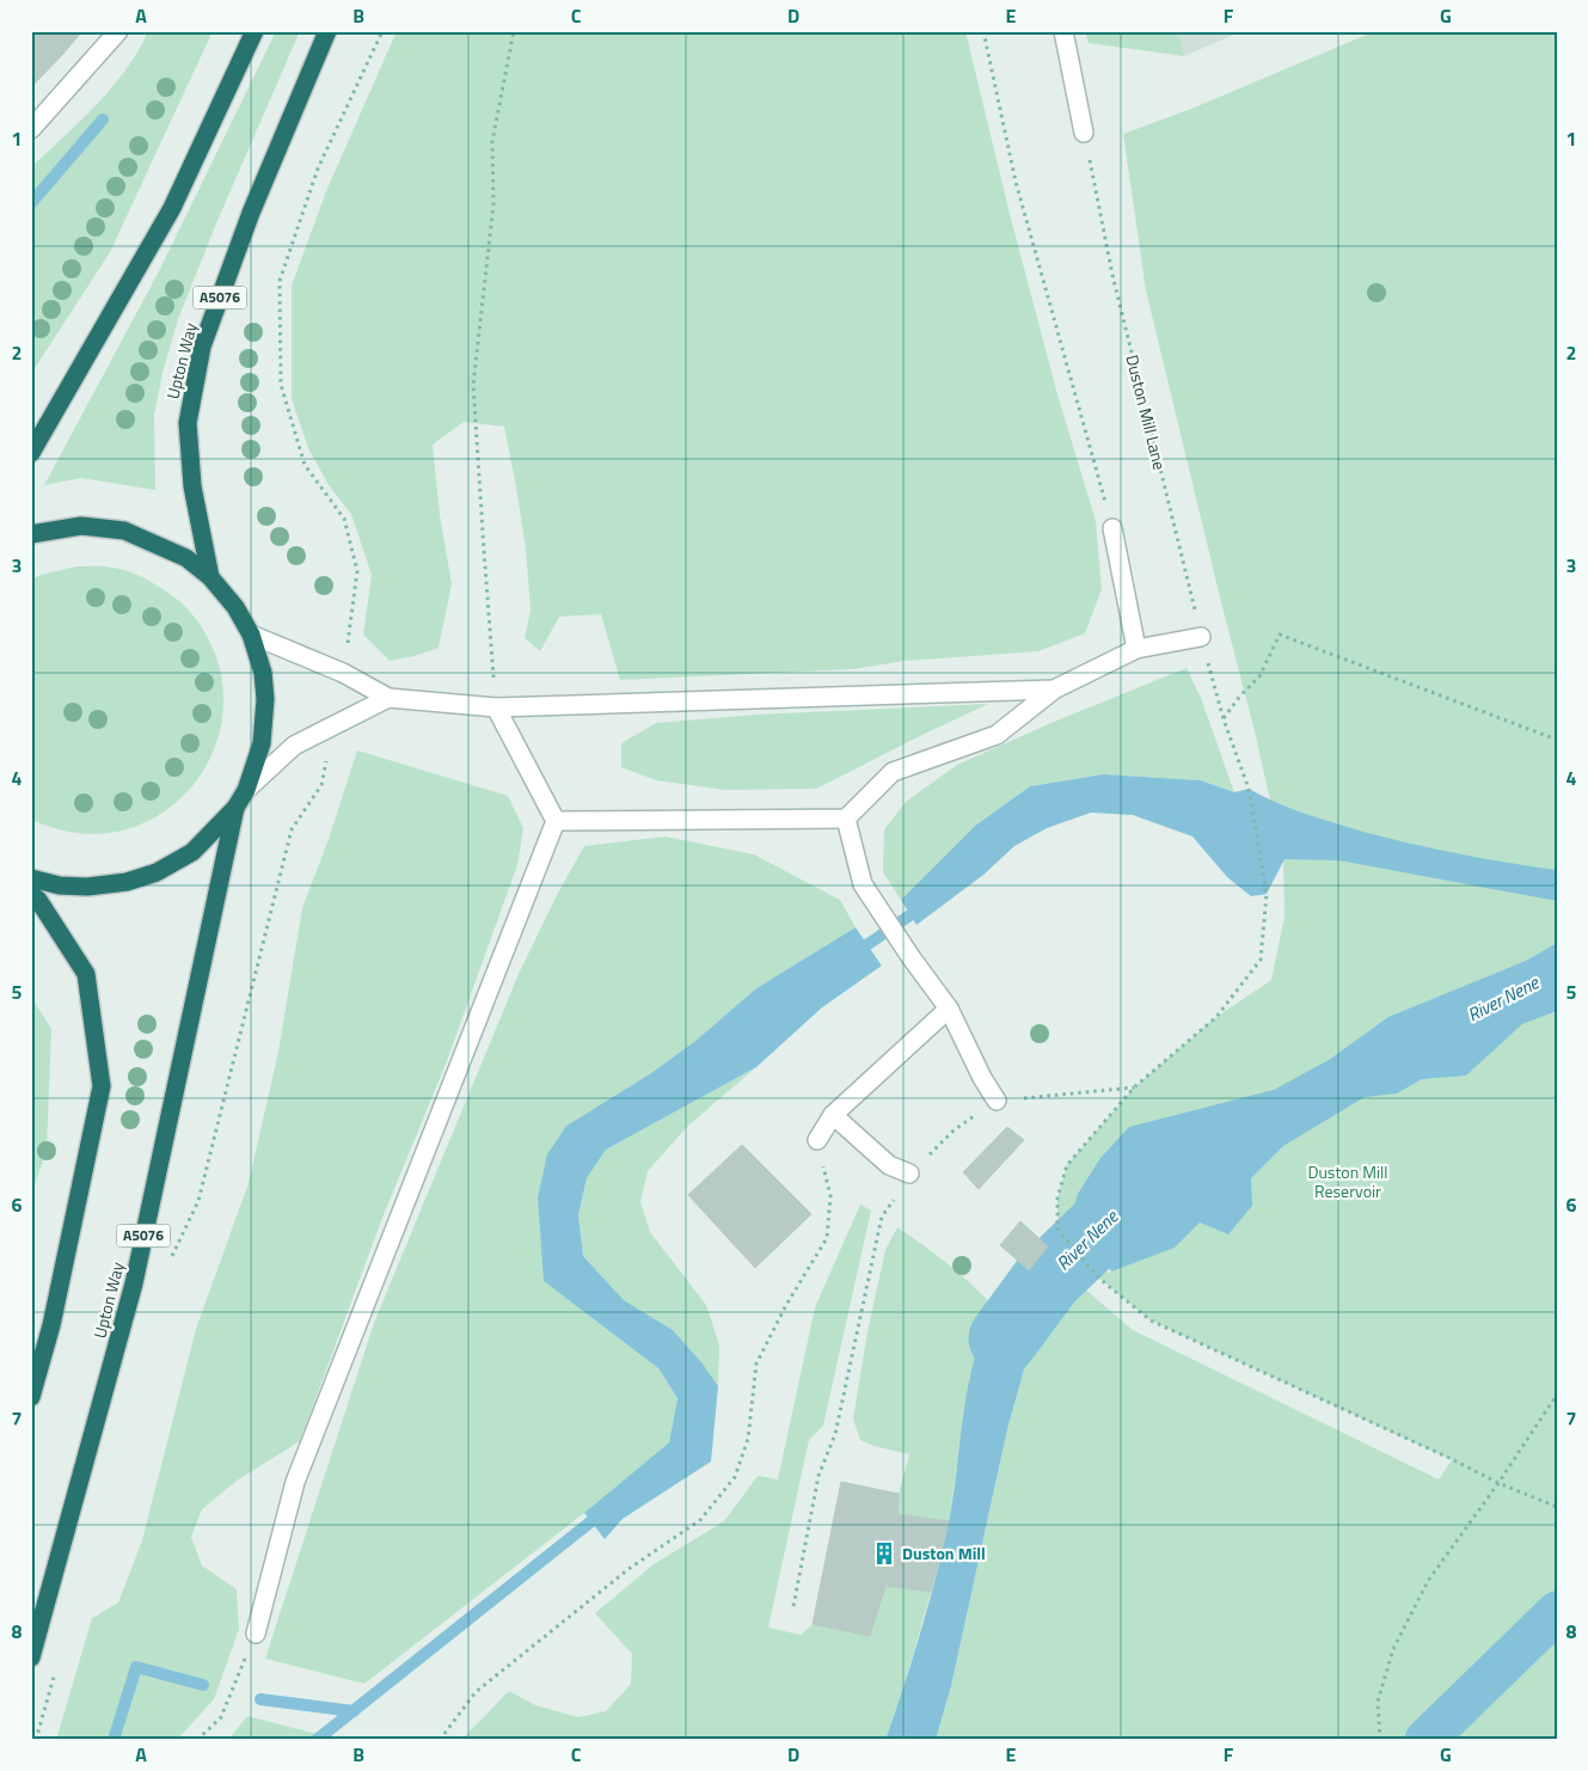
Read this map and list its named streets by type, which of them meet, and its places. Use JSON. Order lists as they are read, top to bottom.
{
  "streets": {
    "highway": ["A5076", "Upton Way"],
    "path": ["Duston Mill Lane"]
  },
  "water": ["River Nene"],
  "parks": ["Duston Mill Reservoir"],
  "places": {
    "building": ["Duston Mill"]
  },
  "grid": {
    "columns": [
      "A",
      "B",
      "C",
      "D",
      "E",
      "F",
      "G"
    ],
    "rows": [
      "1",
      "2",
      "3",
      "4",
      "5",
      "6",
      "7",
      "8"
    ]
  }
}
